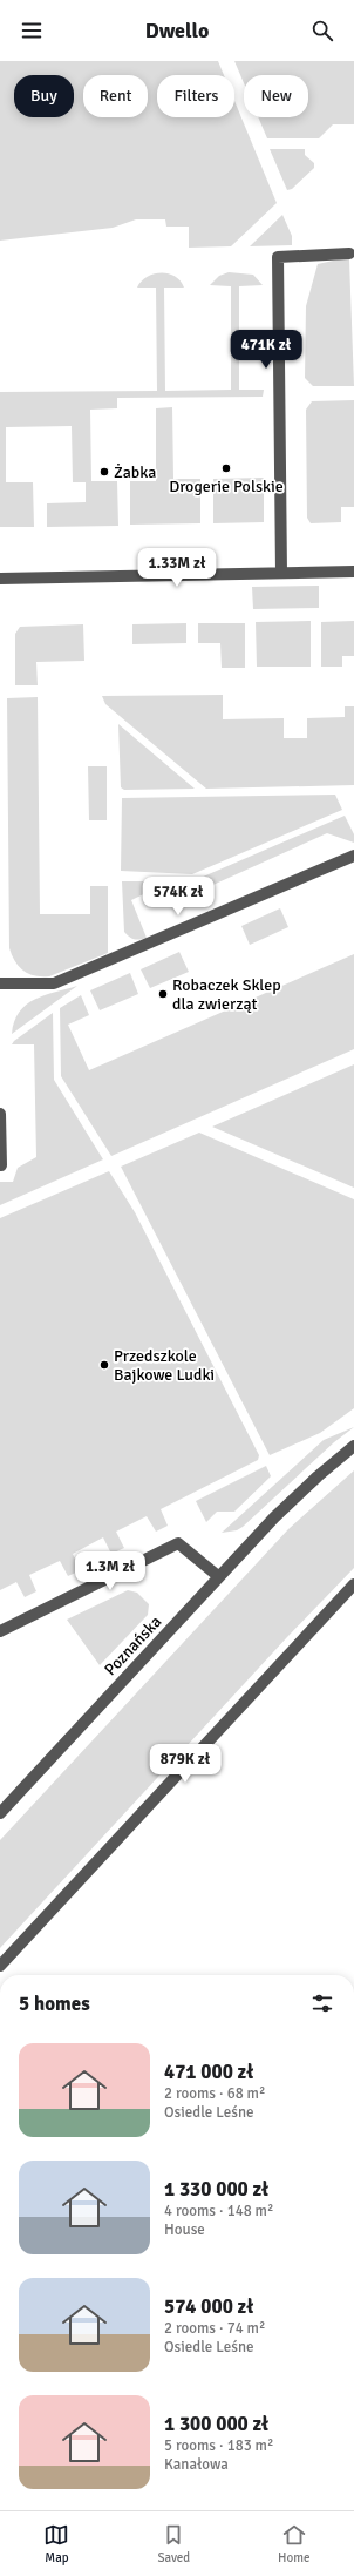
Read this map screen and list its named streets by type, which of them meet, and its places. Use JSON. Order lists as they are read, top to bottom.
{
  "streets": {
    "street": ["Poznańska"]
  },
  "places": [
    "Drogerie Polskie",
    "Żabka",
    "Robaczek Sklep dla zwierząt",
    "Przedszkole Bajkowe Ludki"
  ],
  "page": {
    "header": "Dwello",
    "chip": [
      "Buy",
      "Rent",
      "Filters",
      "New"
    ],
    "price": [
      "471K zł",
      "1.33M zł",
      "574K zł",
      "1.3M zł",
      "879K zł"
    ],
    "heading": "5 homes",
    "list": [
      {
        "name": "471 000 zł",
        "note": "2 rooms · 68 m² · Osiedle Leśne"
      },
      {
        "name": "1 330 000 zł",
        "note": "4 rooms · 148 m² · House"
      },
      {
        "name": "574 000 zł",
        "note": "2 rooms · 74 m² · Osiedle Leśne"
      },
      {
        "name": "1 300 000 zł",
        "note": "5 rooms · 183 m² · Kanałowa"
      }
    ],
    "tabs": ["Map", "Saved", "Home"]
  }
}
